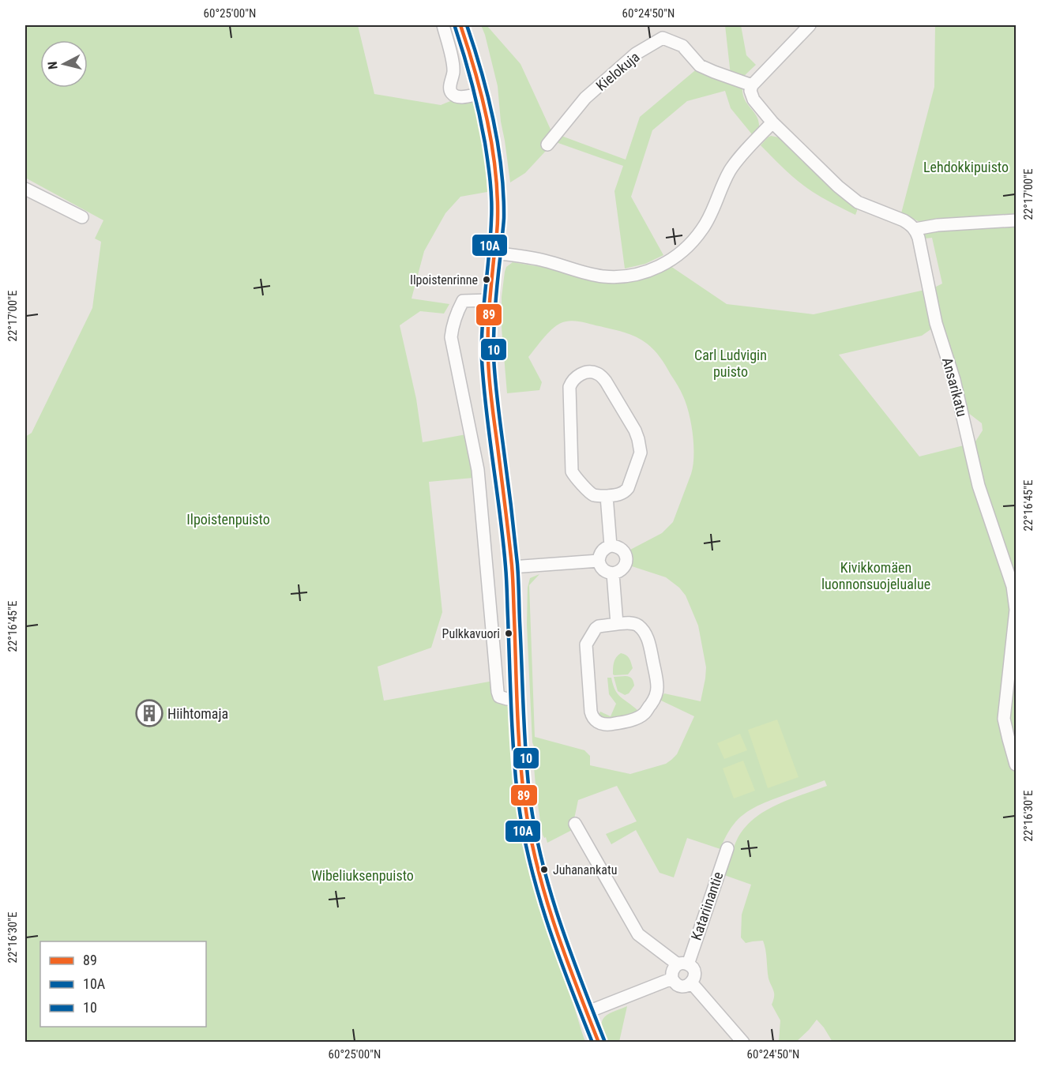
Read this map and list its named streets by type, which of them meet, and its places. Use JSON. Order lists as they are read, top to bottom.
{
  "streets": {
    "street": ["Kielokuja", "Ansarikatu", "Katariinantie"]
  },
  "parks": [
    "Lehdokkipuisto",
    "Carl Ludvigin puisto",
    "Ilpoistenpuisto",
    "Kivikkomäen luonnonsuojelualue",
    "Wibeliuksenpuisto"
  ],
  "places": {
    "other": ["Ilpoistenrinne", "Pulkkavuori", "Juhanankatu"],
    "building": ["Hiihtomaja"]
  },
  "lines": ["transit line 89", "transit line 10", "transit line 10A"],
  "legend": ["89", "10A", "10"],
  "north": "left",
  "coordinates": [
    "60°25'00\"N",
    "60°24'50\"N",
    "22°17'00\"E",
    "22°16'45\"E",
    "22°16'30\"E"
  ]
}
